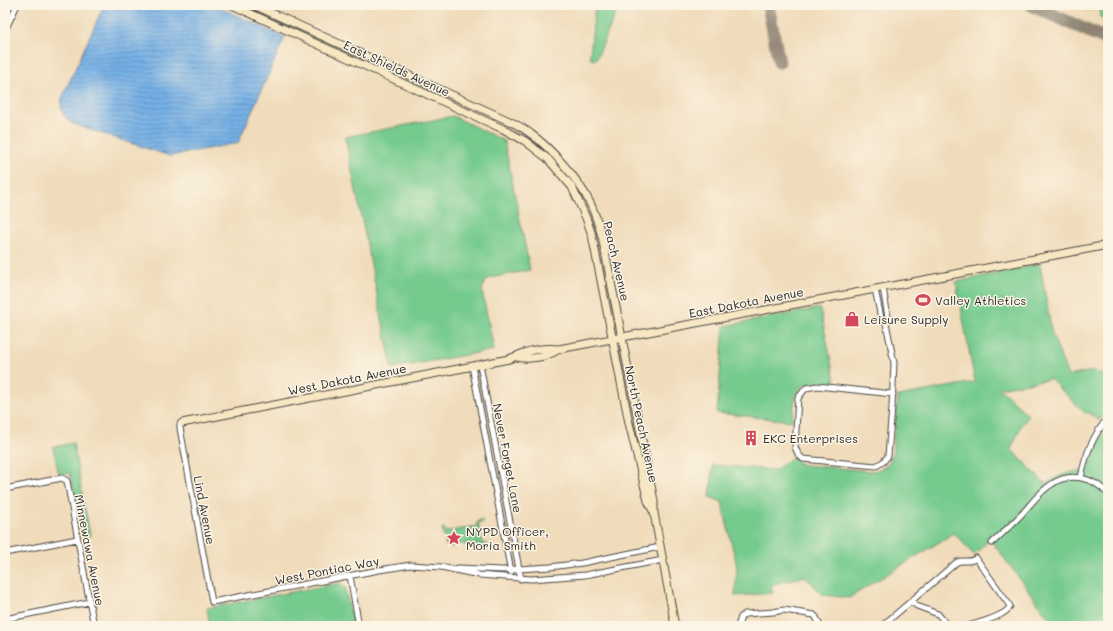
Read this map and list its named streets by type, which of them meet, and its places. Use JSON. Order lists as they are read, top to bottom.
{
  "streets": {
    "main road": [
      "East Shields Avenue",
      "Peach Avenue",
      "East Dakota Avenue",
      "West Dakota Avenue",
      "North Peach Avenue"
    ],
    "street": [
      "Never Forget Lane",
      "Lind Avenue",
      "Minnewawa Avenue",
      "West Pontiac Way"
    ]
  },
  "crossings": [
    ["East Shields Avenue", "Peach Avenue"],
    ["Peach Avenue", "East Dakota Avenue"],
    ["Peach Avenue", "West Dakota Avenue"],
    ["Peach Avenue", "North Peach Avenue"],
    ["East Dakota Avenue", "West Dakota Avenue"],
    ["East Dakota Avenue", "North Peach Avenue"],
    ["West Dakota Avenue", "North Peach Avenue"],
    ["West Dakota Avenue", "Never Forget Lane"],
    ["West Dakota Avenue", "Lind Avenue"],
    ["North Peach Avenue", "West Pontiac Way"],
    ["Never Forget Lane", "West Pontiac Way"],
    ["Lind Avenue", "West Pontiac Way"]
  ],
  "places": {
    "sports": ["Valley Athletics"],
    "shop": ["Leisure Supply"],
    "building": ["EKC Enterprises"],
    "place": ["NYPD Officer, Moria Smith"]
  }
}
